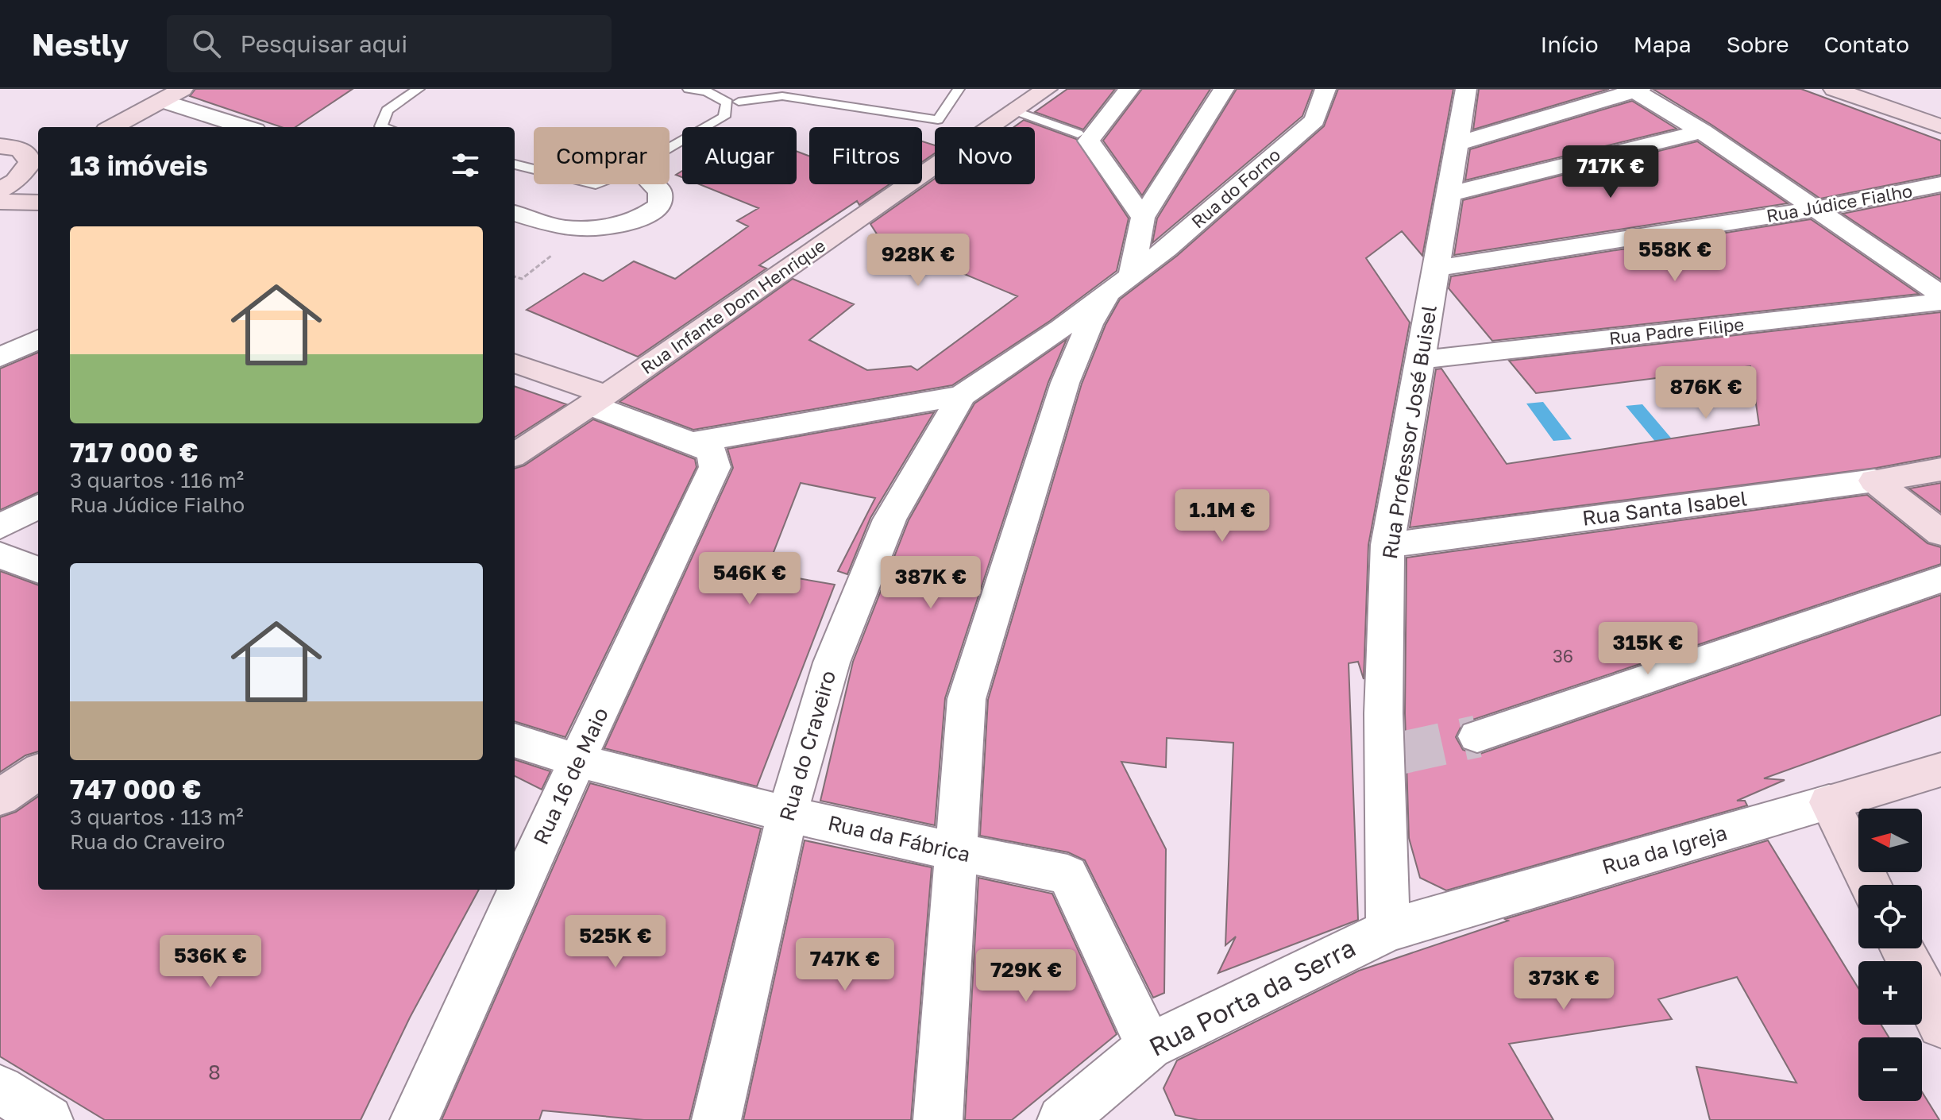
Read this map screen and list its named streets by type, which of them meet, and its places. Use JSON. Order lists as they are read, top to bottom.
{
  "streets": {
    "main road": ["Rua Infante Dom Henrique", "Rua Santa Isabel", "Rua da Igreja"],
    "street": [
      "Rua do Forno",
      "Rua Júdice Fialho",
      "Rua Padre Filipe",
      "Rua Professor José Buisel",
      "Rua do Craveiro",
      "Rua 16 de Maio",
      "Rua da Fábrica",
      "Rua Porta da Serra"
    ]
  },
  "crossings": [
    ["Rua do Forno", "Rua do Craveiro"],
    ["Rua Júdice Fialho", "Rua Professor José Buisel"],
    ["Rua Padre Filipe", "Rua Professor José Buisel"],
    ["Rua Professor José Buisel", "Rua Santa Isabel"],
    ["Rua Professor José Buisel", "Rua da Igreja"],
    ["Rua Professor José Buisel", "Rua Porta da Serra"],
    ["Rua do Craveiro", "Rua da Fábrica"],
    ["Rua 16 de Maio", "Rua da Fábrica"],
    ["Rua da Fábrica", "Rua Porta da Serra"],
    ["Rua da Igreja", "Rua Porta da Serra"]
  ],
  "house_numbers": ["36", "8"],
  "north": "left",
  "page": {
    "header": "Nestly",
    "search": "Pesquisar aqui",
    "nav": [
      "Início",
      "Mapa",
      "Sobre",
      "Contato"
    ],
    "chip": [
      "Comprar",
      "Alugar",
      "Filtros",
      "Novo"
    ],
    "heading": "13 imóveis",
    "price": [
      "717K €",
      "558K €",
      "928K €",
      "876K €",
      "1.1M €",
      "546K €",
      "387K €",
      "315K €",
      "525K €",
      "536K €",
      "747K €",
      "729K €",
      "373K €"
    ],
    "list": [
      {
        "name": "717 000 €",
        "note": "3 quartos · 116 m² · Rua Júdice Fialho"
      },
      {
        "name": "747 000 €",
        "note": "3 quartos · 113 m² · Rua do Craveiro"
      }
    ],
    "map_buttons": ["+", "−"]
  }
}
